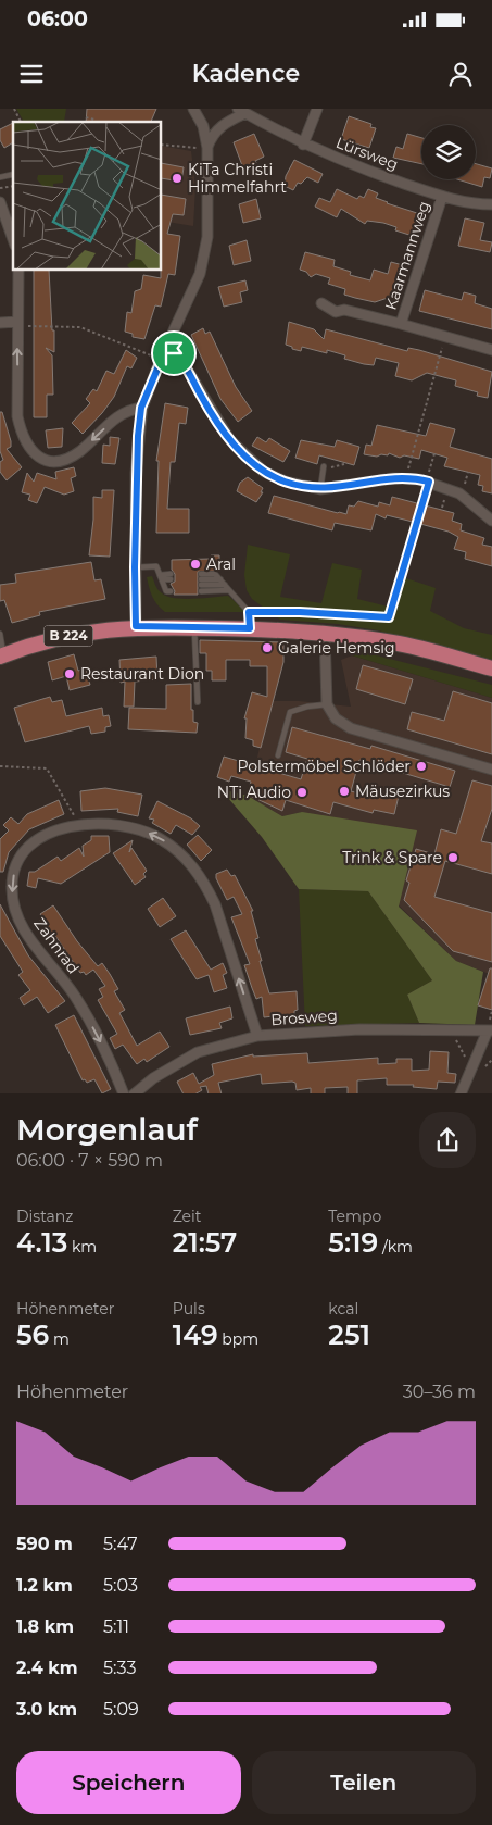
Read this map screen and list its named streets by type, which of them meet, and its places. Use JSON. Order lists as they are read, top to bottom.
{
  "streets": {
    "main road": ["B 224"],
    "street": [
      "Lürsweg",
      "Kaarmannweg",
      "Zahnrad",
      "Brosweg"
    ]
  },
  "crossings": [
    ["Lürsweg", "Kaarmannweg"],
    ["Zahnrad", "Brosweg"]
  ],
  "places": [
    "KiTa Christi Himmelfahrt",
    "Aral",
    "Galerie Hemsig",
    "Restaurant Dion",
    "Polstermöbel Schlöder",
    "Mäusezirkus",
    "NTi Audio",
    "Trink & Spare"
  ],
  "page": {
    "status": "06:00",
    "header": "Kadence",
    "heading": ["Morgenlauf", "06:00 · 7 × 590 m"],
    "stats": [
      ["Distanz", "4.13 km"],
      ["Zeit", "21:57"],
      ["Tempo", "5:19 /km"],
      ["Höhenmeter", "56 m"],
      ["Puls", "149 bpm"],
      ["kcal", "251"]
    ],
    "chart": ["Höhenmeter", "30–36 m"],
    "list": [
      {
        "name": "590 m",
        "note": "5:47"
      },
      {
        "name": "1.2 km",
        "note": "5:03"
      },
      {
        "name": "1.8 km",
        "note": "5:11"
      },
      {
        "name": "2.4 km",
        "note": "5:33"
      },
      {
        "name": "3.0 km",
        "note": "5:09"
      }
    ],
    "buttons": ["Speichern", "Teilen"]
  }
}
